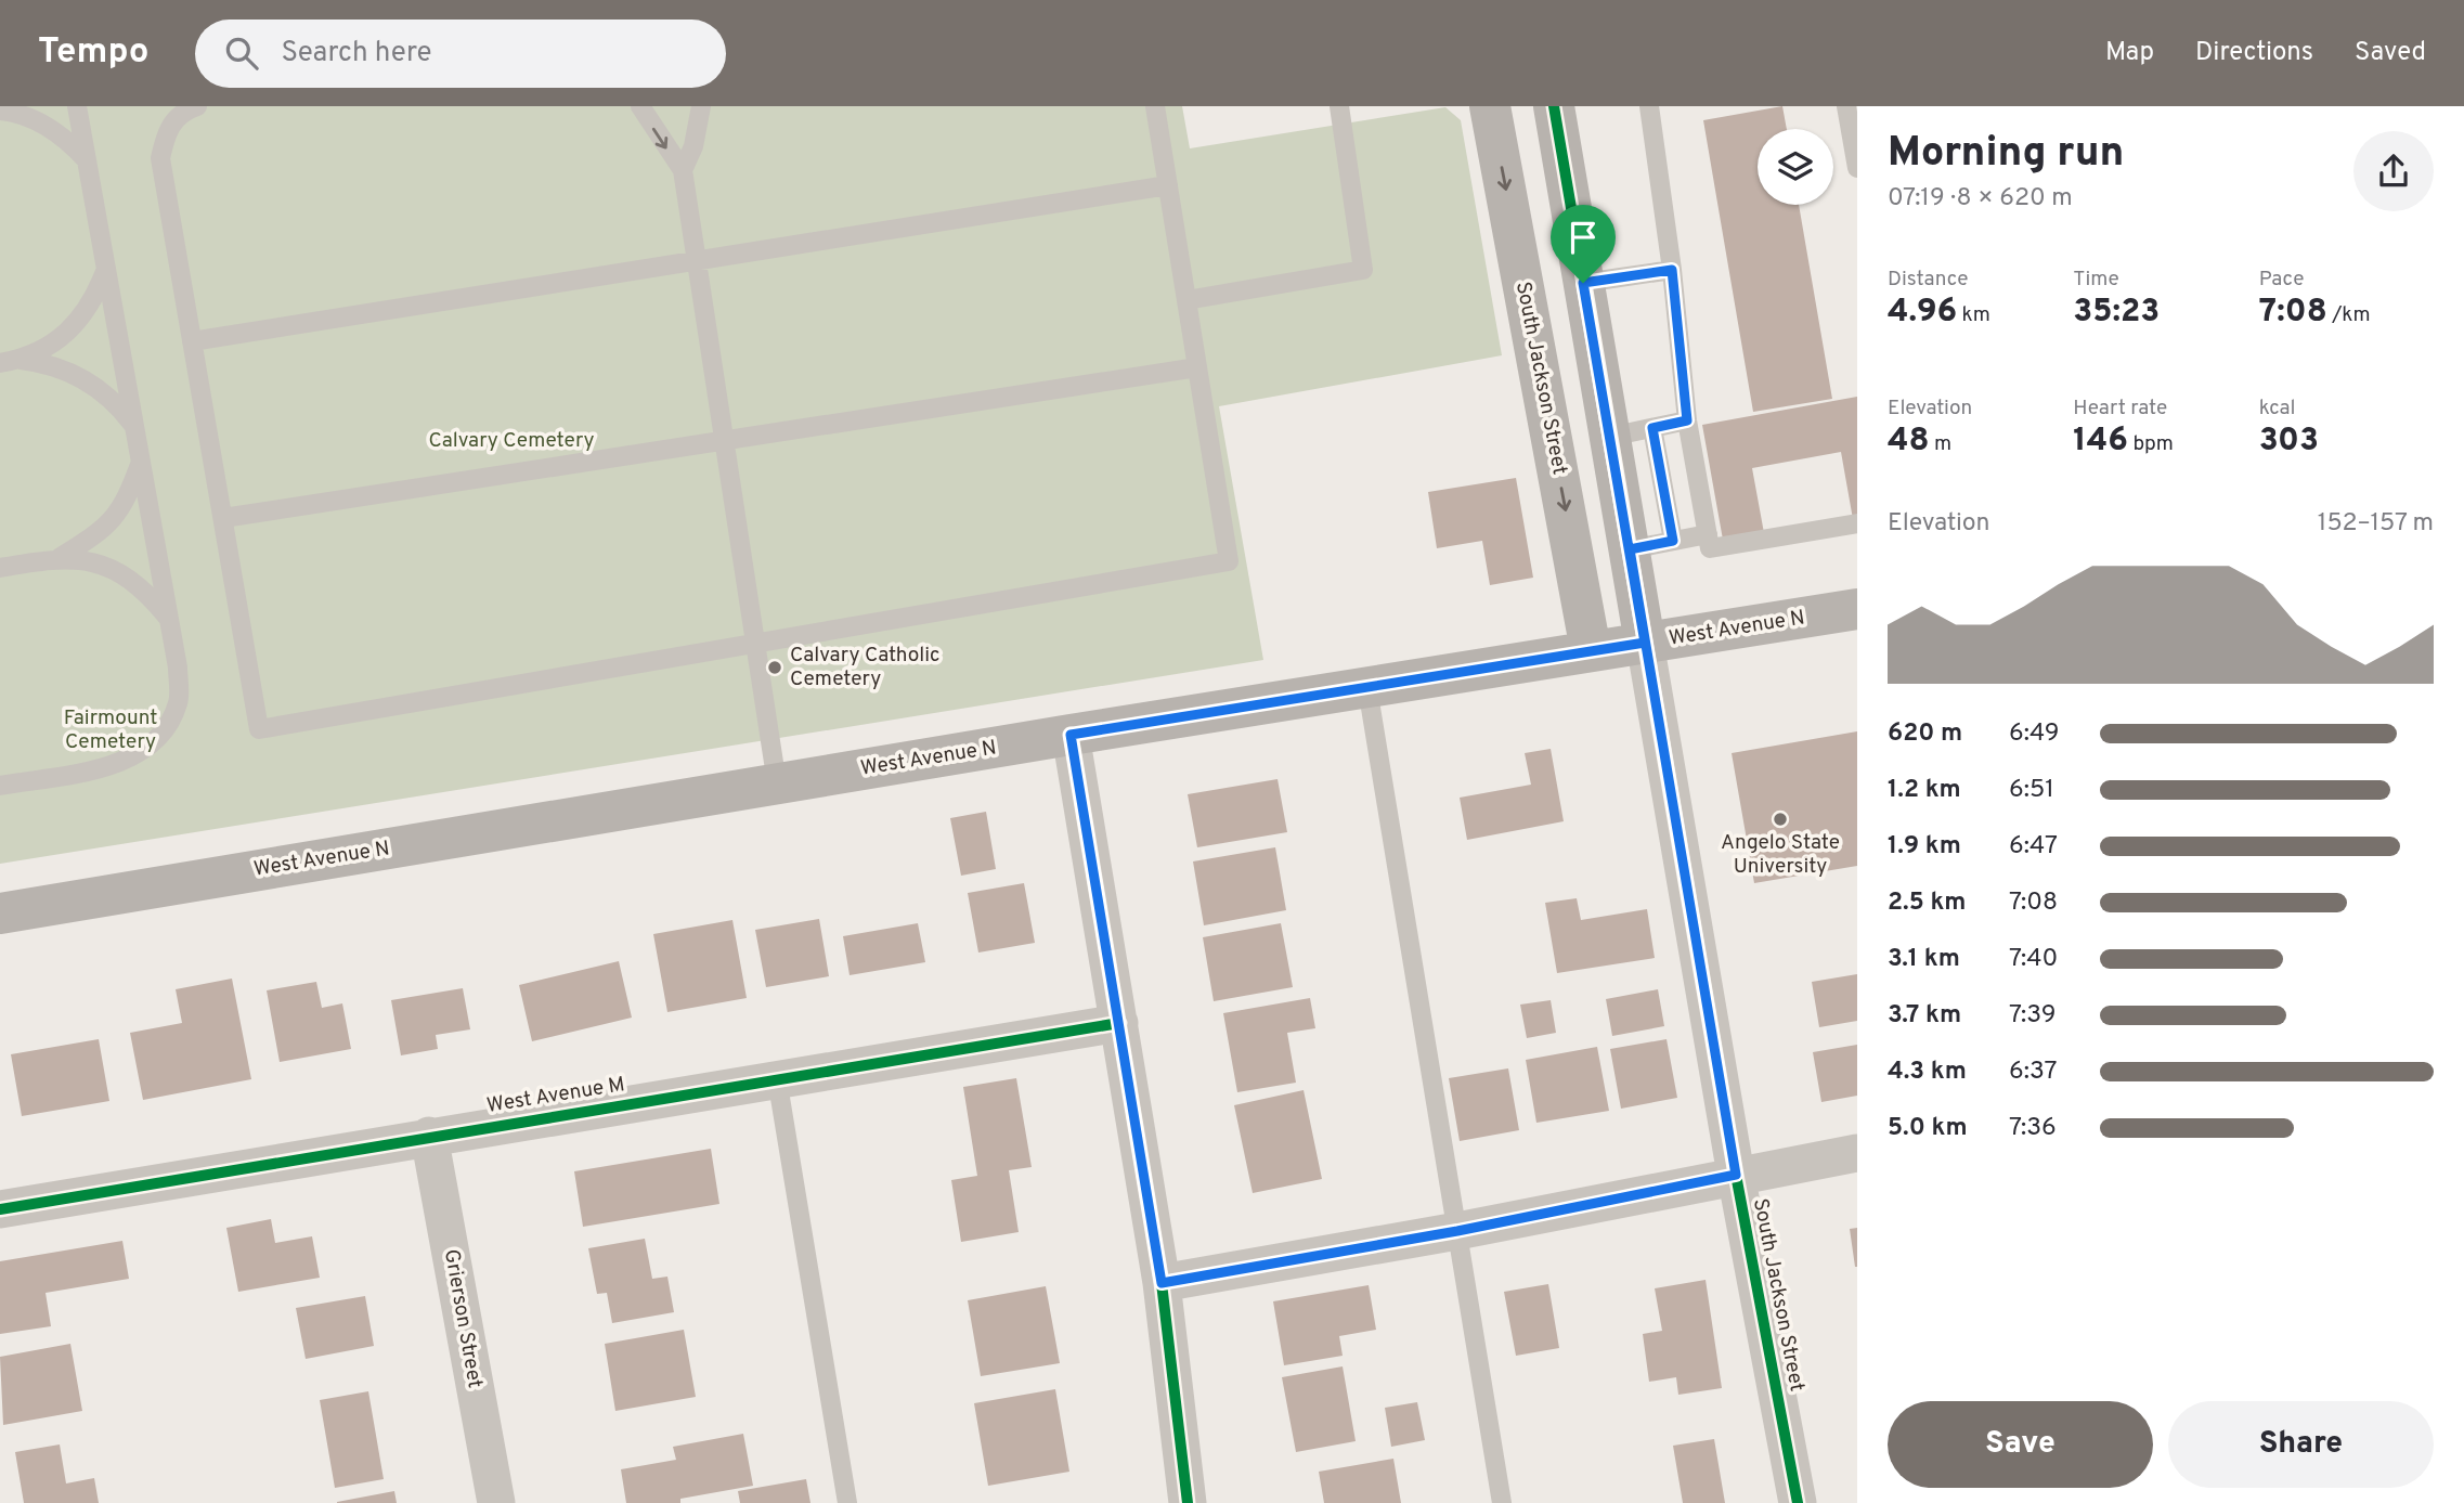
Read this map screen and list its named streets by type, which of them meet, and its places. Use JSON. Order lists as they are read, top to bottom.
{
  "streets": {
    "main road": ["South Jackson Street", "West Avenue N"],
    "street": ["West Avenue M", "Grierson Street"]
  },
  "crossings": [
    ["South Jackson Street", "West Avenue N"],
    ["West Avenue M", "Grierson Street"]
  ],
  "parks": ["Calvary Cemetery", "Fairmount Cemetery"],
  "places": ["Calvary Catholic Cemetery", "Angelo State University"],
  "page": {
    "header": "Tempo",
    "search": "Search here",
    "nav": ["Map", "Directions", "Saved"],
    "heading": ["Morning run", "07:19 · 8 × 620 m"],
    "stats": [
      ["Distance", "4.96 km"],
      ["Time", "35:23"],
      ["Pace", "7:08 /km"],
      ["Elevation", "48 m"],
      ["Heart rate", "146 bpm"],
      ["kcal", "303"]
    ],
    "chart": ["Elevation", "152–157 m"],
    "list": [
      {
        "name": "620 m",
        "note": "6:49"
      },
      {
        "name": "1.2 km",
        "note": "6:51"
      },
      {
        "name": "1.9 km",
        "note": "6:47"
      },
      {
        "name": "2.5 km",
        "note": "7:08"
      },
      {
        "name": "3.1 km",
        "note": "7:40"
      },
      {
        "name": "3.7 km",
        "note": "7:39"
      },
      {
        "name": "4.3 km",
        "note": "6:37"
      },
      {
        "name": "5.0 km",
        "note": "7:36"
      }
    ],
    "buttons": ["Save", "Share"]
  }
}
